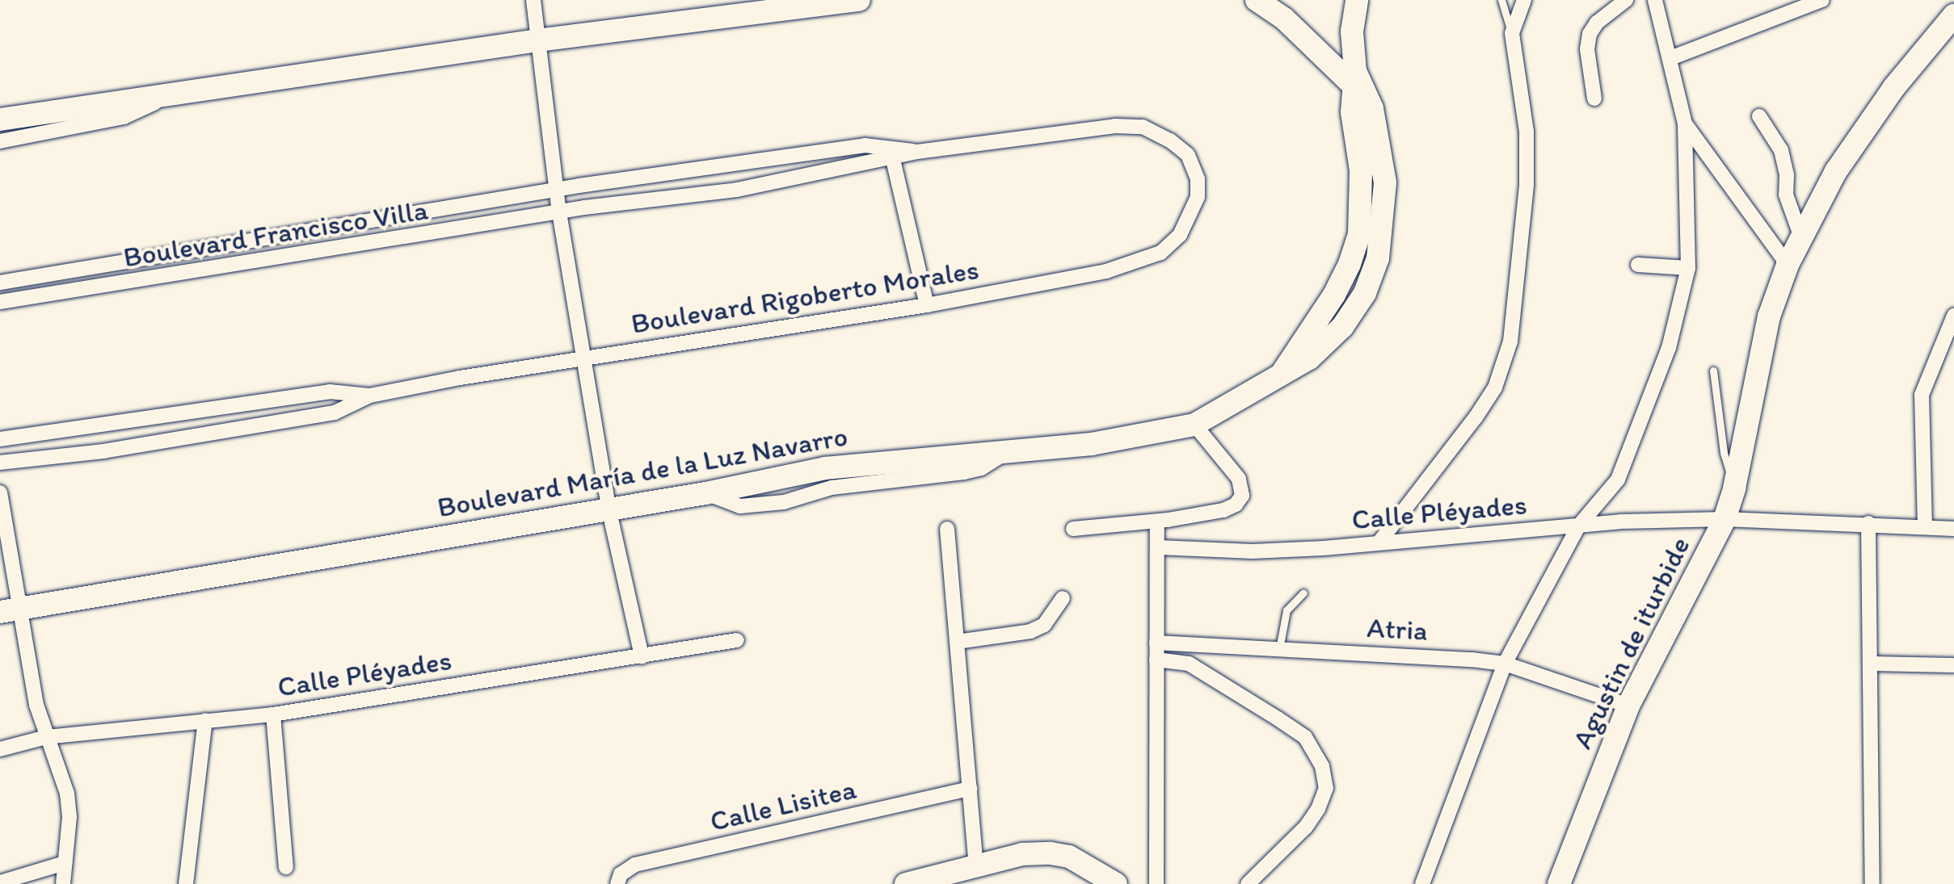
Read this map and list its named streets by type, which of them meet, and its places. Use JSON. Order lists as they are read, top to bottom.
{
  "streets": {
    "street": [
      "Boulevard Francisco Villa",
      "Boulevard Rigoberto Morales",
      "Boulevard María de la Luz Navarro",
      "Calle Pléyades",
      "Atria",
      "Agustin de iturbide",
      "Calle Lisitea"
    ]
  },
  "crossings": [
    ["Boulevard Francisco Villa", "Boulevard Rigoberto Morales"],
    ["Calle Pléyades", "Agustin de iturbide"],
    ["Atria", "Agustin de iturbide"]
  ]
}
